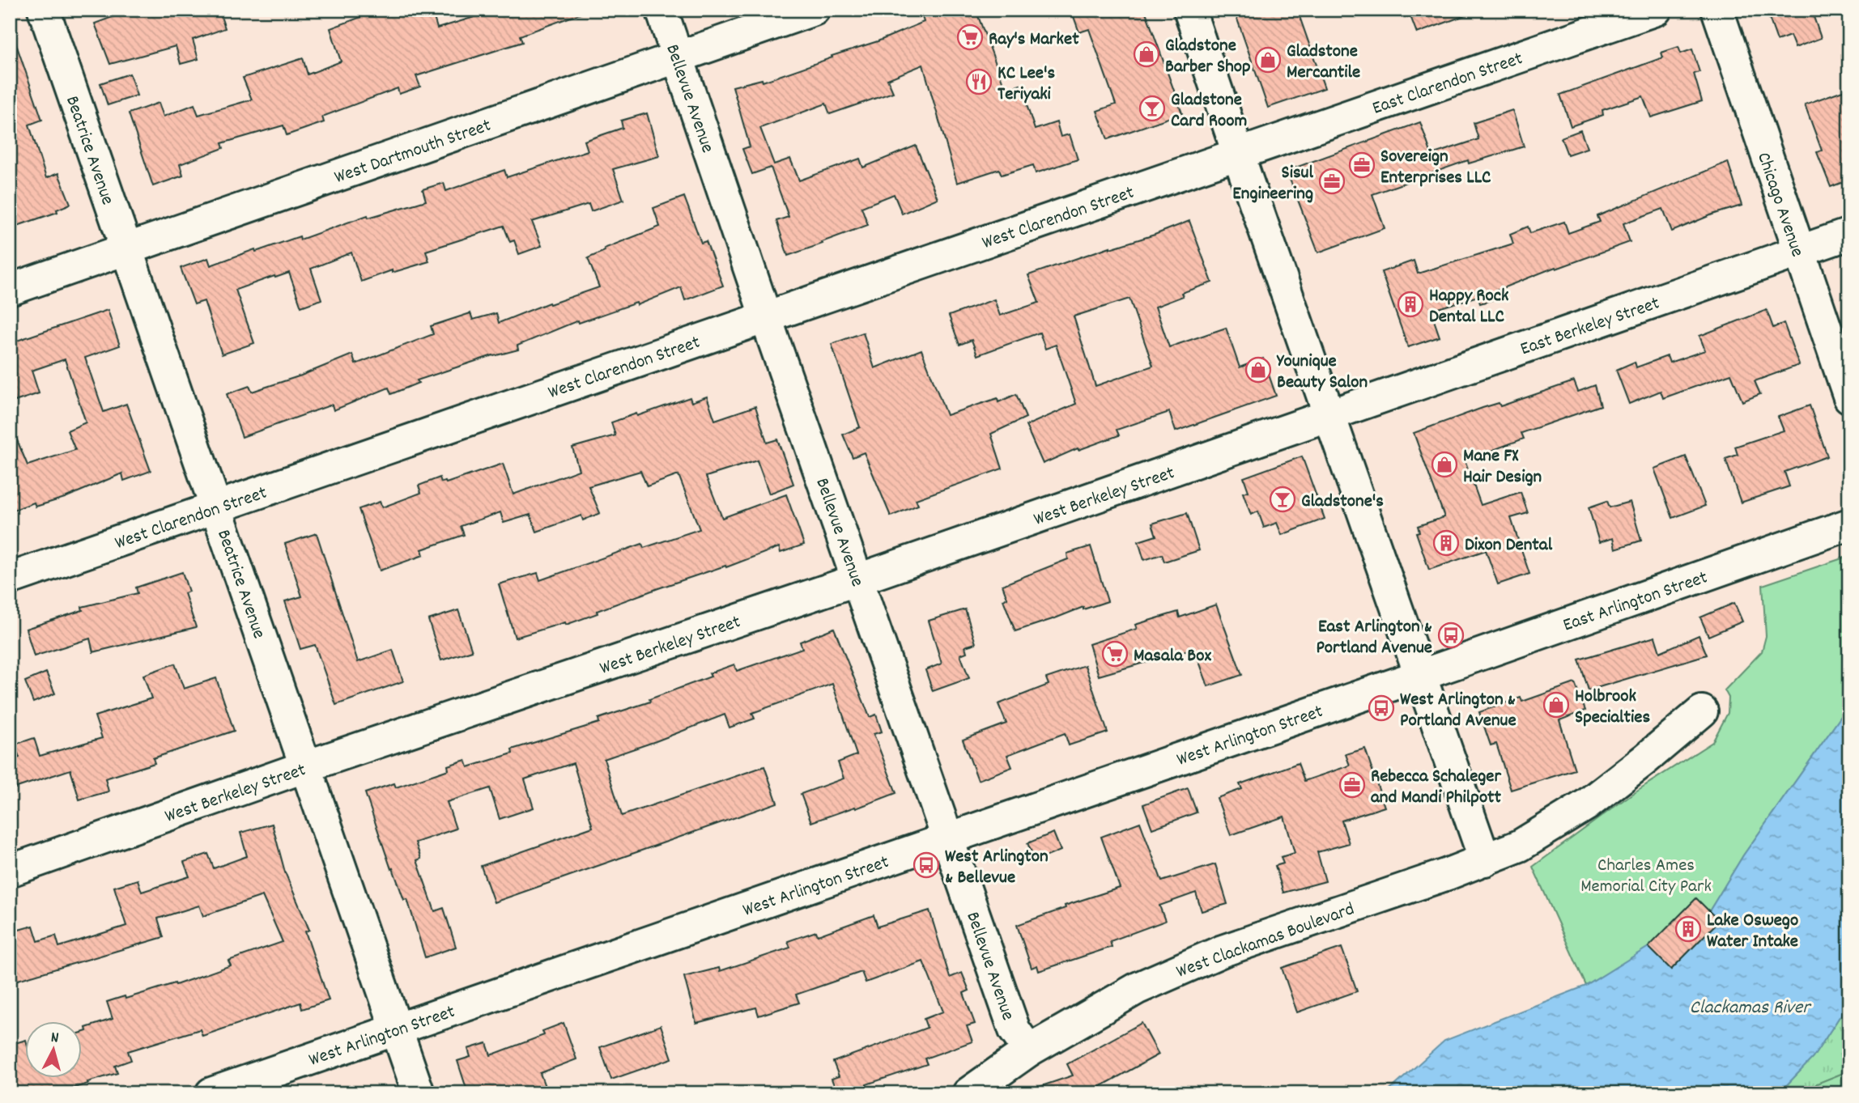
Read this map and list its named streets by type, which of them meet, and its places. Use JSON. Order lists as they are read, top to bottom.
{
  "streets": {
    "street": [
      "East Clarendon Street",
      "Bellevue Avenue",
      "Beatrice Avenue",
      "West Dartmouth Street",
      "Chicago Avenue",
      "West Clarendon Street",
      "East Berkeley Street",
      "West Berkeley Street",
      "East Arlington Street",
      "West Arlington Street",
      "West Clackamas Boulevard"
    ]
  },
  "crossings": [
    ["East Clarendon Street", "West Clarendon Street"],
    ["Bellevue Avenue", "West Dartmouth Street"],
    ["Bellevue Avenue", "West Clarendon Street"],
    ["Bellevue Avenue", "West Berkeley Street"],
    ["Bellevue Avenue", "West Arlington Street"],
    ["Bellevue Avenue", "West Clackamas Boulevard"],
    ["Beatrice Avenue", "West Dartmouth Street"],
    ["Beatrice Avenue", "West Clarendon Street"],
    ["Beatrice Avenue", "West Berkeley Street"],
    ["Beatrice Avenue", "West Arlington Street"],
    ["Chicago Avenue", "East Berkeley Street"],
    ["East Berkeley Street", "West Berkeley Street"],
    ["East Arlington Street", "West Arlington Street"]
  ],
  "water": ["Clackamas River"],
  "parks": ["Charles Ames Memorial City Park"],
  "places": {
    "supermarket": ["Ray's Market", "Masala Box"],
    "shop": [
      "Gladstone Barber Shop",
      "Gladstone Mercantile",
      "Younique Beauty Salon",
      "Mane FX Hair Design",
      "Holbrook Specialties"
    ],
    "restaurant": ["KC Lee's Teriyaki"],
    "bar": ["Gladstone Card Room", "Gladstone's"],
    "office": ["Sovereign Enterprises LLC", "Sisul Engineering", "Rebecca Schaleger and Mandi Philpott"],
    "building": ["Happy Rock Dental LLC", "Dixon Dental", "Lake Oswego Water Intake"],
    "bus stop": ["East Arlington & Portland Avenue", "West Arlington & Portland Avenue", "West Arlington & Bellevue"]
  },
  "north": "top"
}
